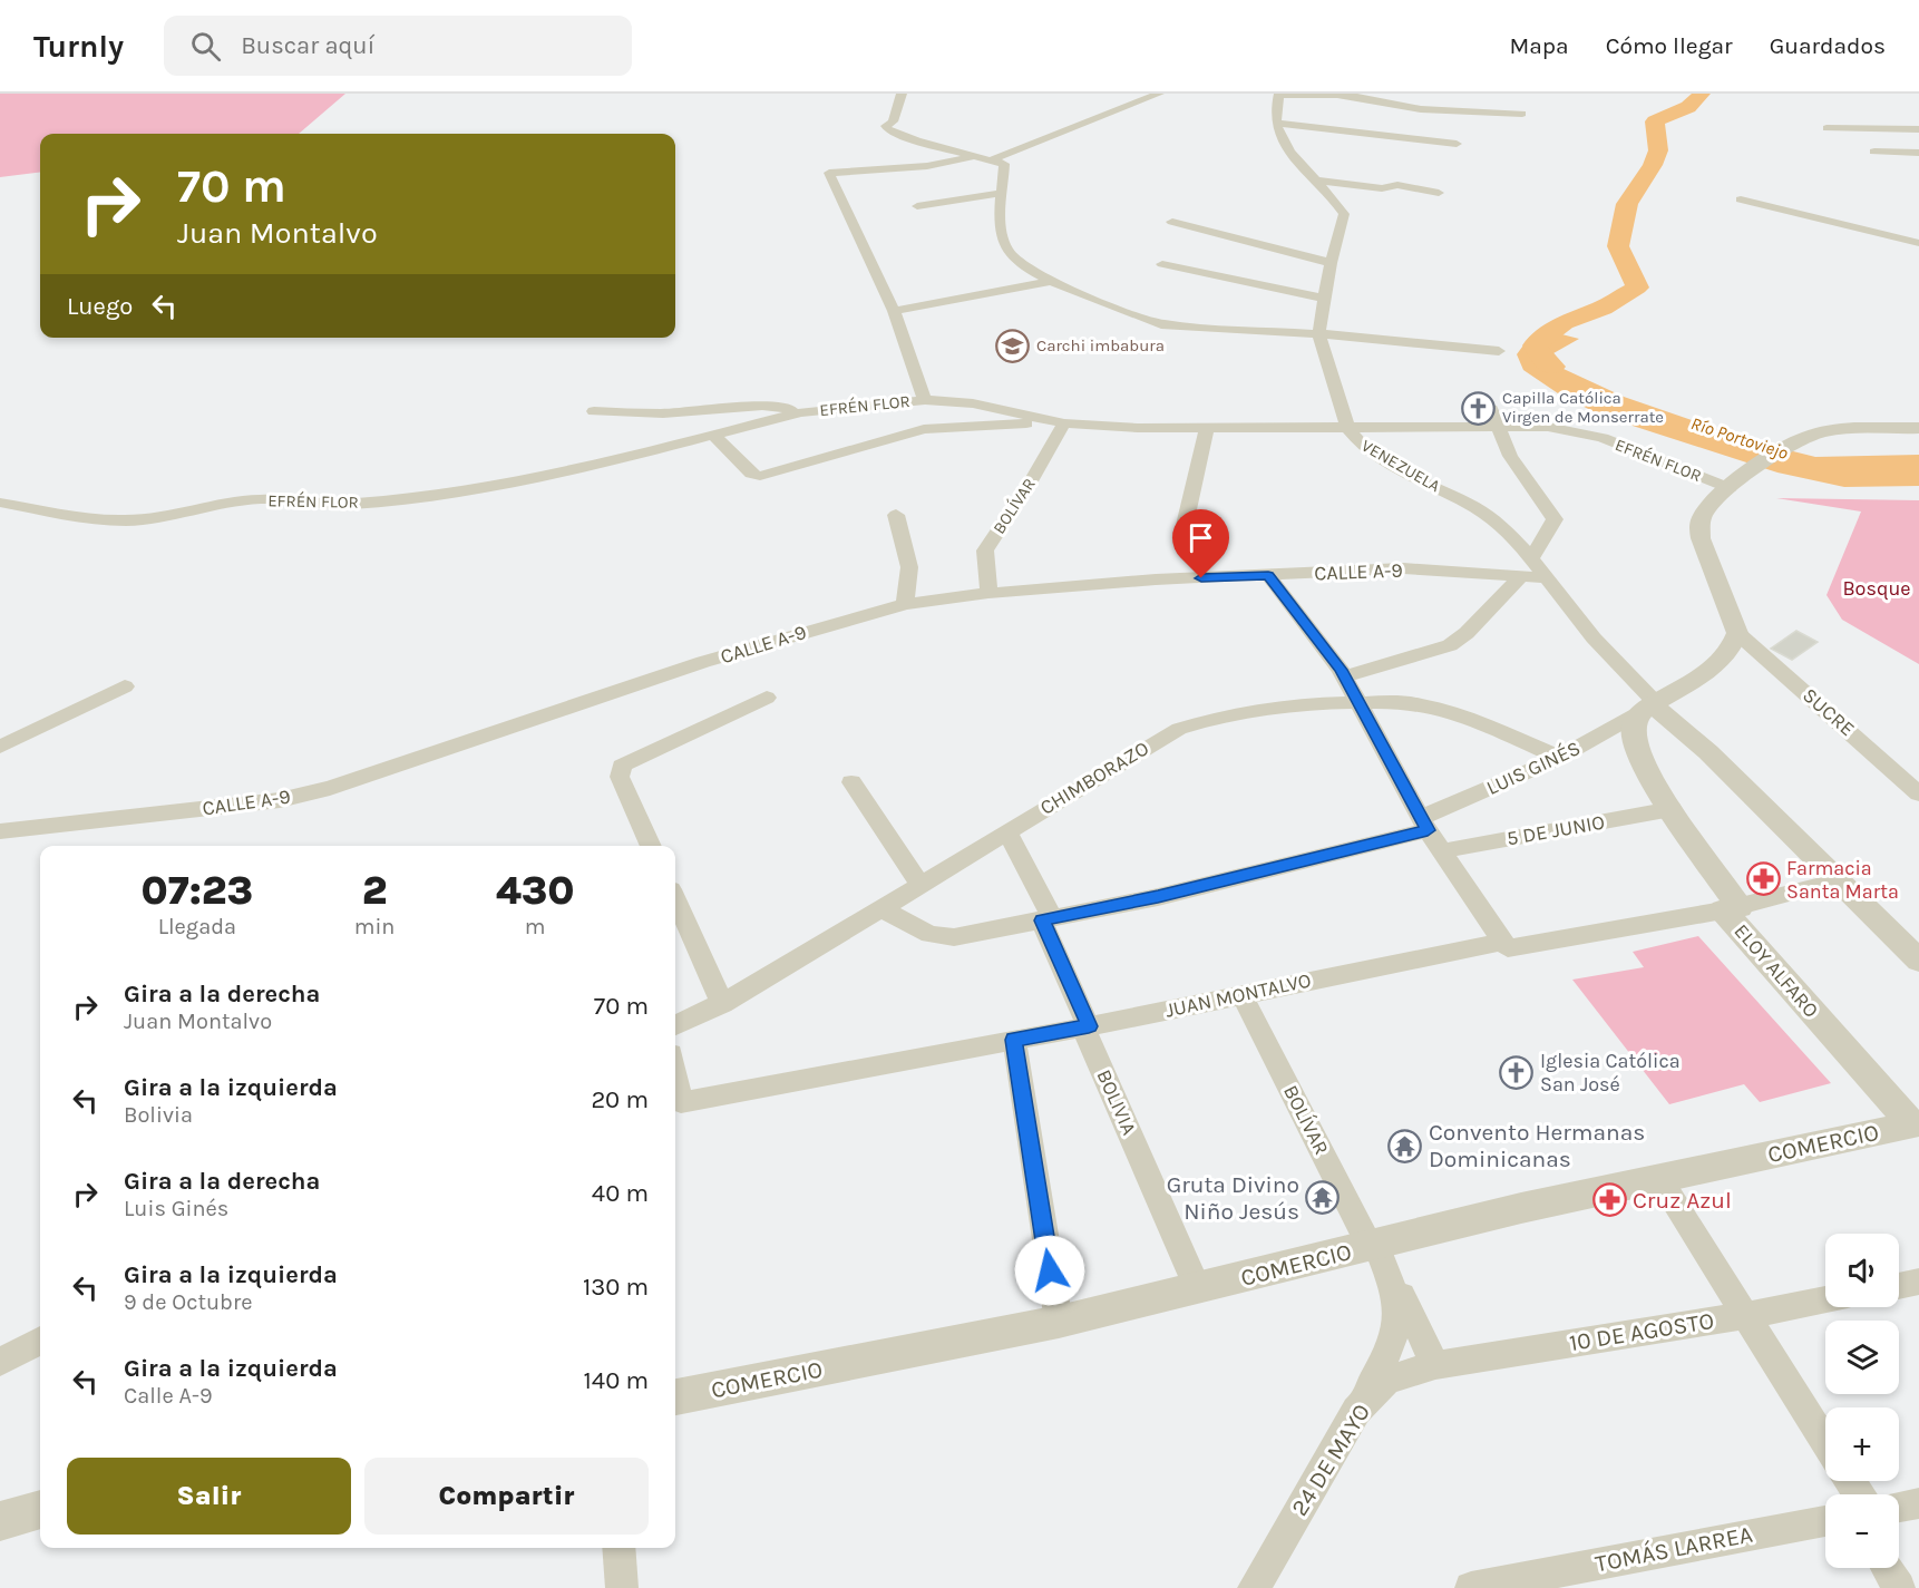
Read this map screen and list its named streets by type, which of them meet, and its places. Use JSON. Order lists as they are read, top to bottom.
{
  "streets": {
    "street": [
      "EFRÉN FLOR",
      "VENEZUELA",
      "BOLÍVAR",
      "CALLE A-9",
      "SUCRE",
      "LUIS GINÉS",
      "CHIMBORAZO",
      "5 DE JUNIO",
      "ELOY ALFARO",
      "JUAN MONTALVO",
      "BOLIVIA",
      "COMERCIO",
      "10 DE AGOSTO",
      "24 DE MAYO",
      "TOMÁS LARREA"
    ]
  },
  "crossings": [
    ["EFRÉN FLOR", "VENEZUELA"],
    ["EFRÉN FLOR", "BOLÍVAR"],
    ["VENEZUELA", "CALLE A-9"],
    ["VENEZUELA", "LUIS GINÉS"],
    ["VENEZUELA", "ELOY ALFARO"],
    ["VENEZUELA", "JUAN MONTALVO"],
    ["BOLÍVAR", "CALLE A-9"],
    ["BOLÍVAR", "JUAN MONTALVO"],
    ["BOLÍVAR", "COMERCIO"],
    ["BOLÍVAR", "10 DE AGOSTO"],
    ["BOLÍVAR", "24 DE MAYO"],
    ["LUIS GINÉS", "CHIMBORAZO"],
    ["LUIS GINÉS", "ELOY ALFARO"],
    ["LUIS GINÉS", "BOLIVIA"],
    ["CHIMBORAZO", "BOLIVIA"],
    ["5 DE JUNIO", "ELOY ALFARO"],
    ["ELOY ALFARO", "JUAN MONTALVO"],
    ["ELOY ALFARO", "COMERCIO"],
    ["JUAN MONTALVO", "BOLIVIA"],
    ["BOLIVIA", "COMERCIO"],
    ["10 DE AGOSTO", "24 DE MAYO"]
  ],
  "water": ["Río Portoviejo"],
  "parks": ["Bosque"],
  "places": {
    "school or university": ["Carchi imbabura"],
    "church": ["Capilla Católica Virgen de Monserrate", "Iglesia Católica San José"],
    "pharmacy": ["Farmacia Santa Marta", "Cruz Azul"],
    "temple": ["Convento Hermanas Dominicanas", "Gruta Divino Niño Jesús"]
  },
  "page": {
    "header": "Turnly",
    "search": "Buscar aquí",
    "nav": ["Mapa", "Cómo llegar", "Guardados"],
    "turn": ["70 m", "Juan Montalvo"],
    "then": "Luego",
    "eta": [
      "07:23",
      "Llegada",
      "2",
      "min",
      "430",
      "m"
    ],
    "list": [
      {
        "name": "Gira a la derecha",
        "note": "Juan Montalvo",
        "value": "70 m"
      },
      {
        "name": "Gira a la izquierda",
        "note": "Bolivia",
        "value": "20 m"
      },
      {
        "name": "Gira a la derecha",
        "note": "Luis Ginés",
        "value": "40 m"
      },
      {
        "name": "Gira a la izquierda",
        "note": "9 de Octubre",
        "value": "130 m"
      },
      {
        "name": "Gira a la izquierda",
        "note": "Calle A-9",
        "value": "140 m"
      }
    ],
    "map_buttons": ["+", "−"],
    "buttons": ["Salir", "Compartir"]
  }
}
